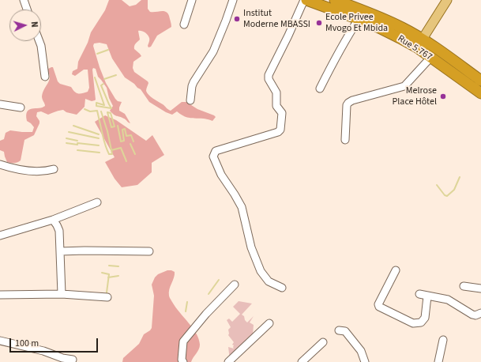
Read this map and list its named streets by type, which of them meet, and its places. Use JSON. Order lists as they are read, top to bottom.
{
  "streets": {
    "highway": ["Rue 5.767"]
  },
  "places": ["Institut Moderne MBASSI", "Ecole Privee Mvogo Et Mbida", "Melrose Place Hôtel"],
  "scale_bar": "100 m",
  "north": "right"
}
